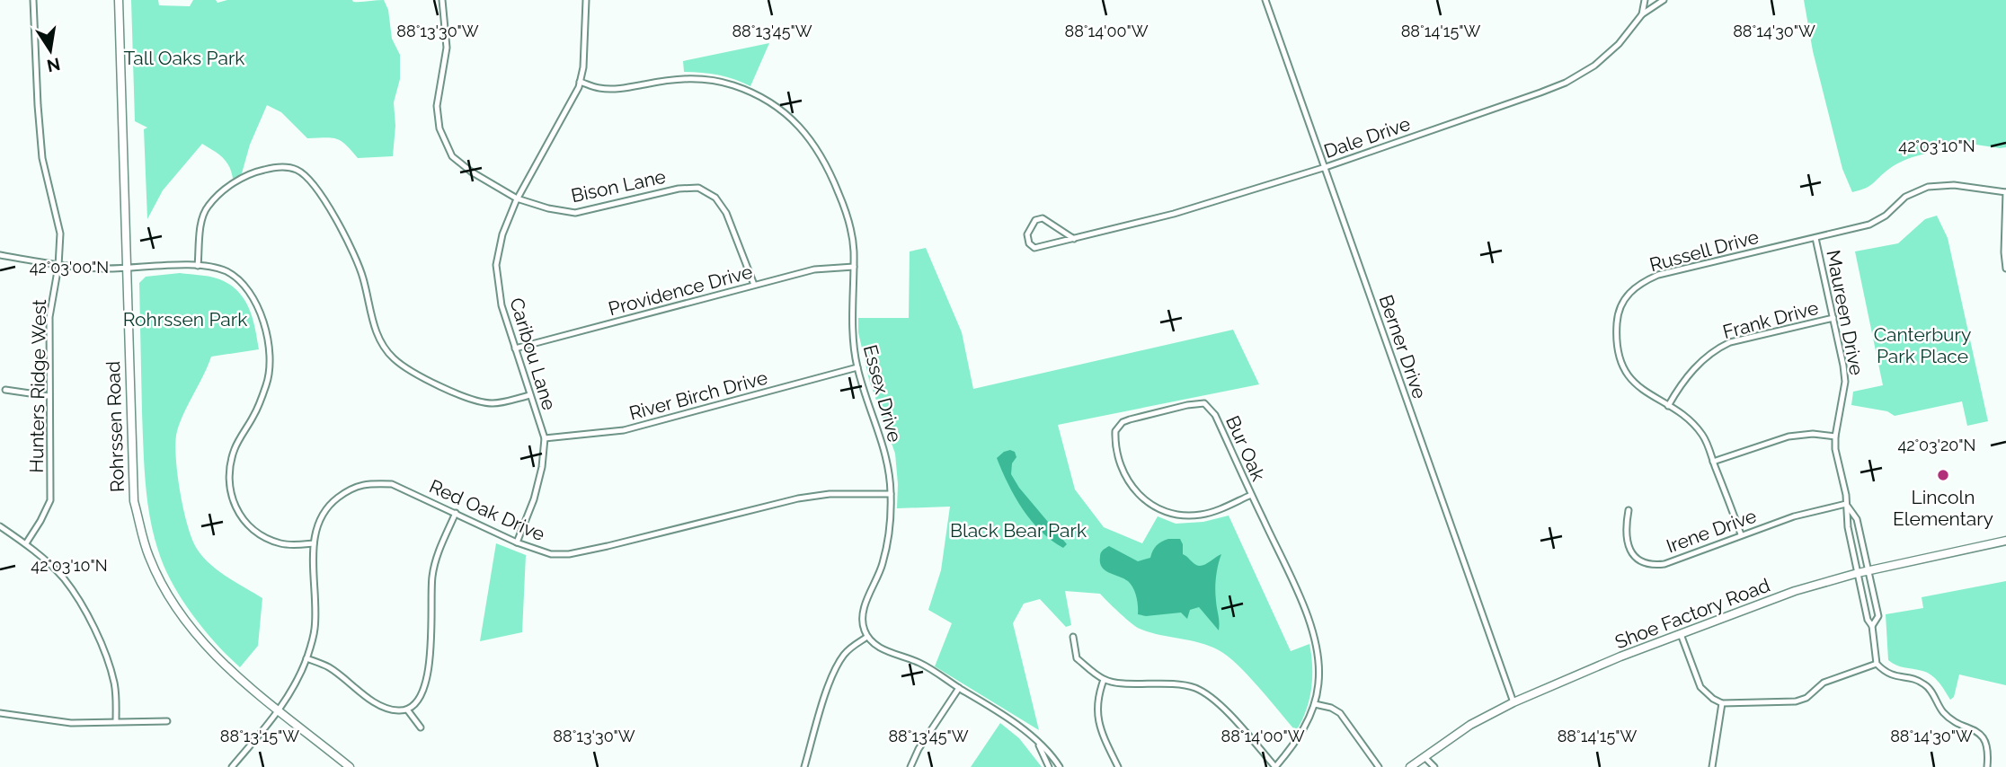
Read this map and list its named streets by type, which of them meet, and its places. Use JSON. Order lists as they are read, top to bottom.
{
  "streets": {
    "street": [
      "Dale Drive",
      "Bison Lane",
      "Russell Drive",
      "Providence Drive",
      "Maureen Drive",
      "Frank Drive",
      "Berner Drive",
      "Caribou Lane",
      "Hunters Ridge West",
      "Essex Drive",
      "River Birch Drive",
      "Rohrssen Road",
      "Bur Oak",
      "Red Oak Drive",
      "Irene Drive",
      "Shoe Factory Road"
    ]
  },
  "crossings": [
    ["Dale Drive", "Berner Drive"],
    ["Bison Lane", "Providence Drive"],
    ["Bison Lane", "Caribou Lane"],
    ["Russell Drive", "Maureen Drive"],
    ["Russell Drive", "Frank Drive"],
    ["Russell Drive", "Irene Drive"],
    ["Providence Drive", "Caribou Lane"],
    ["Providence Drive", "Essex Drive"],
    ["Maureen Drive", "Frank Drive"],
    ["Maureen Drive", "Irene Drive"],
    ["Maureen Drive", "Shoe Factory Road"],
    ["Berner Drive", "Shoe Factory Road"],
    ["Caribou Lane", "Essex Drive"],
    ["Caribou Lane", "River Birch Drive"],
    ["Caribou Lane", "Red Oak Drive"],
    ["Essex Drive", "River Birch Drive"],
    ["Essex Drive", "Red Oak Drive"],
    ["Rohrssen Road", "Red Oak Drive"]
  ],
  "parks": [
    "Tall Oaks Park",
    "Rohrssen Park",
    "Canterbury Park Place",
    "Black Bear Park"
  ],
  "places": ["Lincoln Elementary"],
  "north": "bottom",
  "coordinates": [
    "88°13'30\"W",
    "88°13'45\"W",
    "88°14'00\"W",
    "88°14'15\"W",
    "88°14'30\"W",
    "42°03'10\"N",
    "42°03'00\"N",
    "42°03'20\"N",
    "88°13'15\"W"
  ]
}
